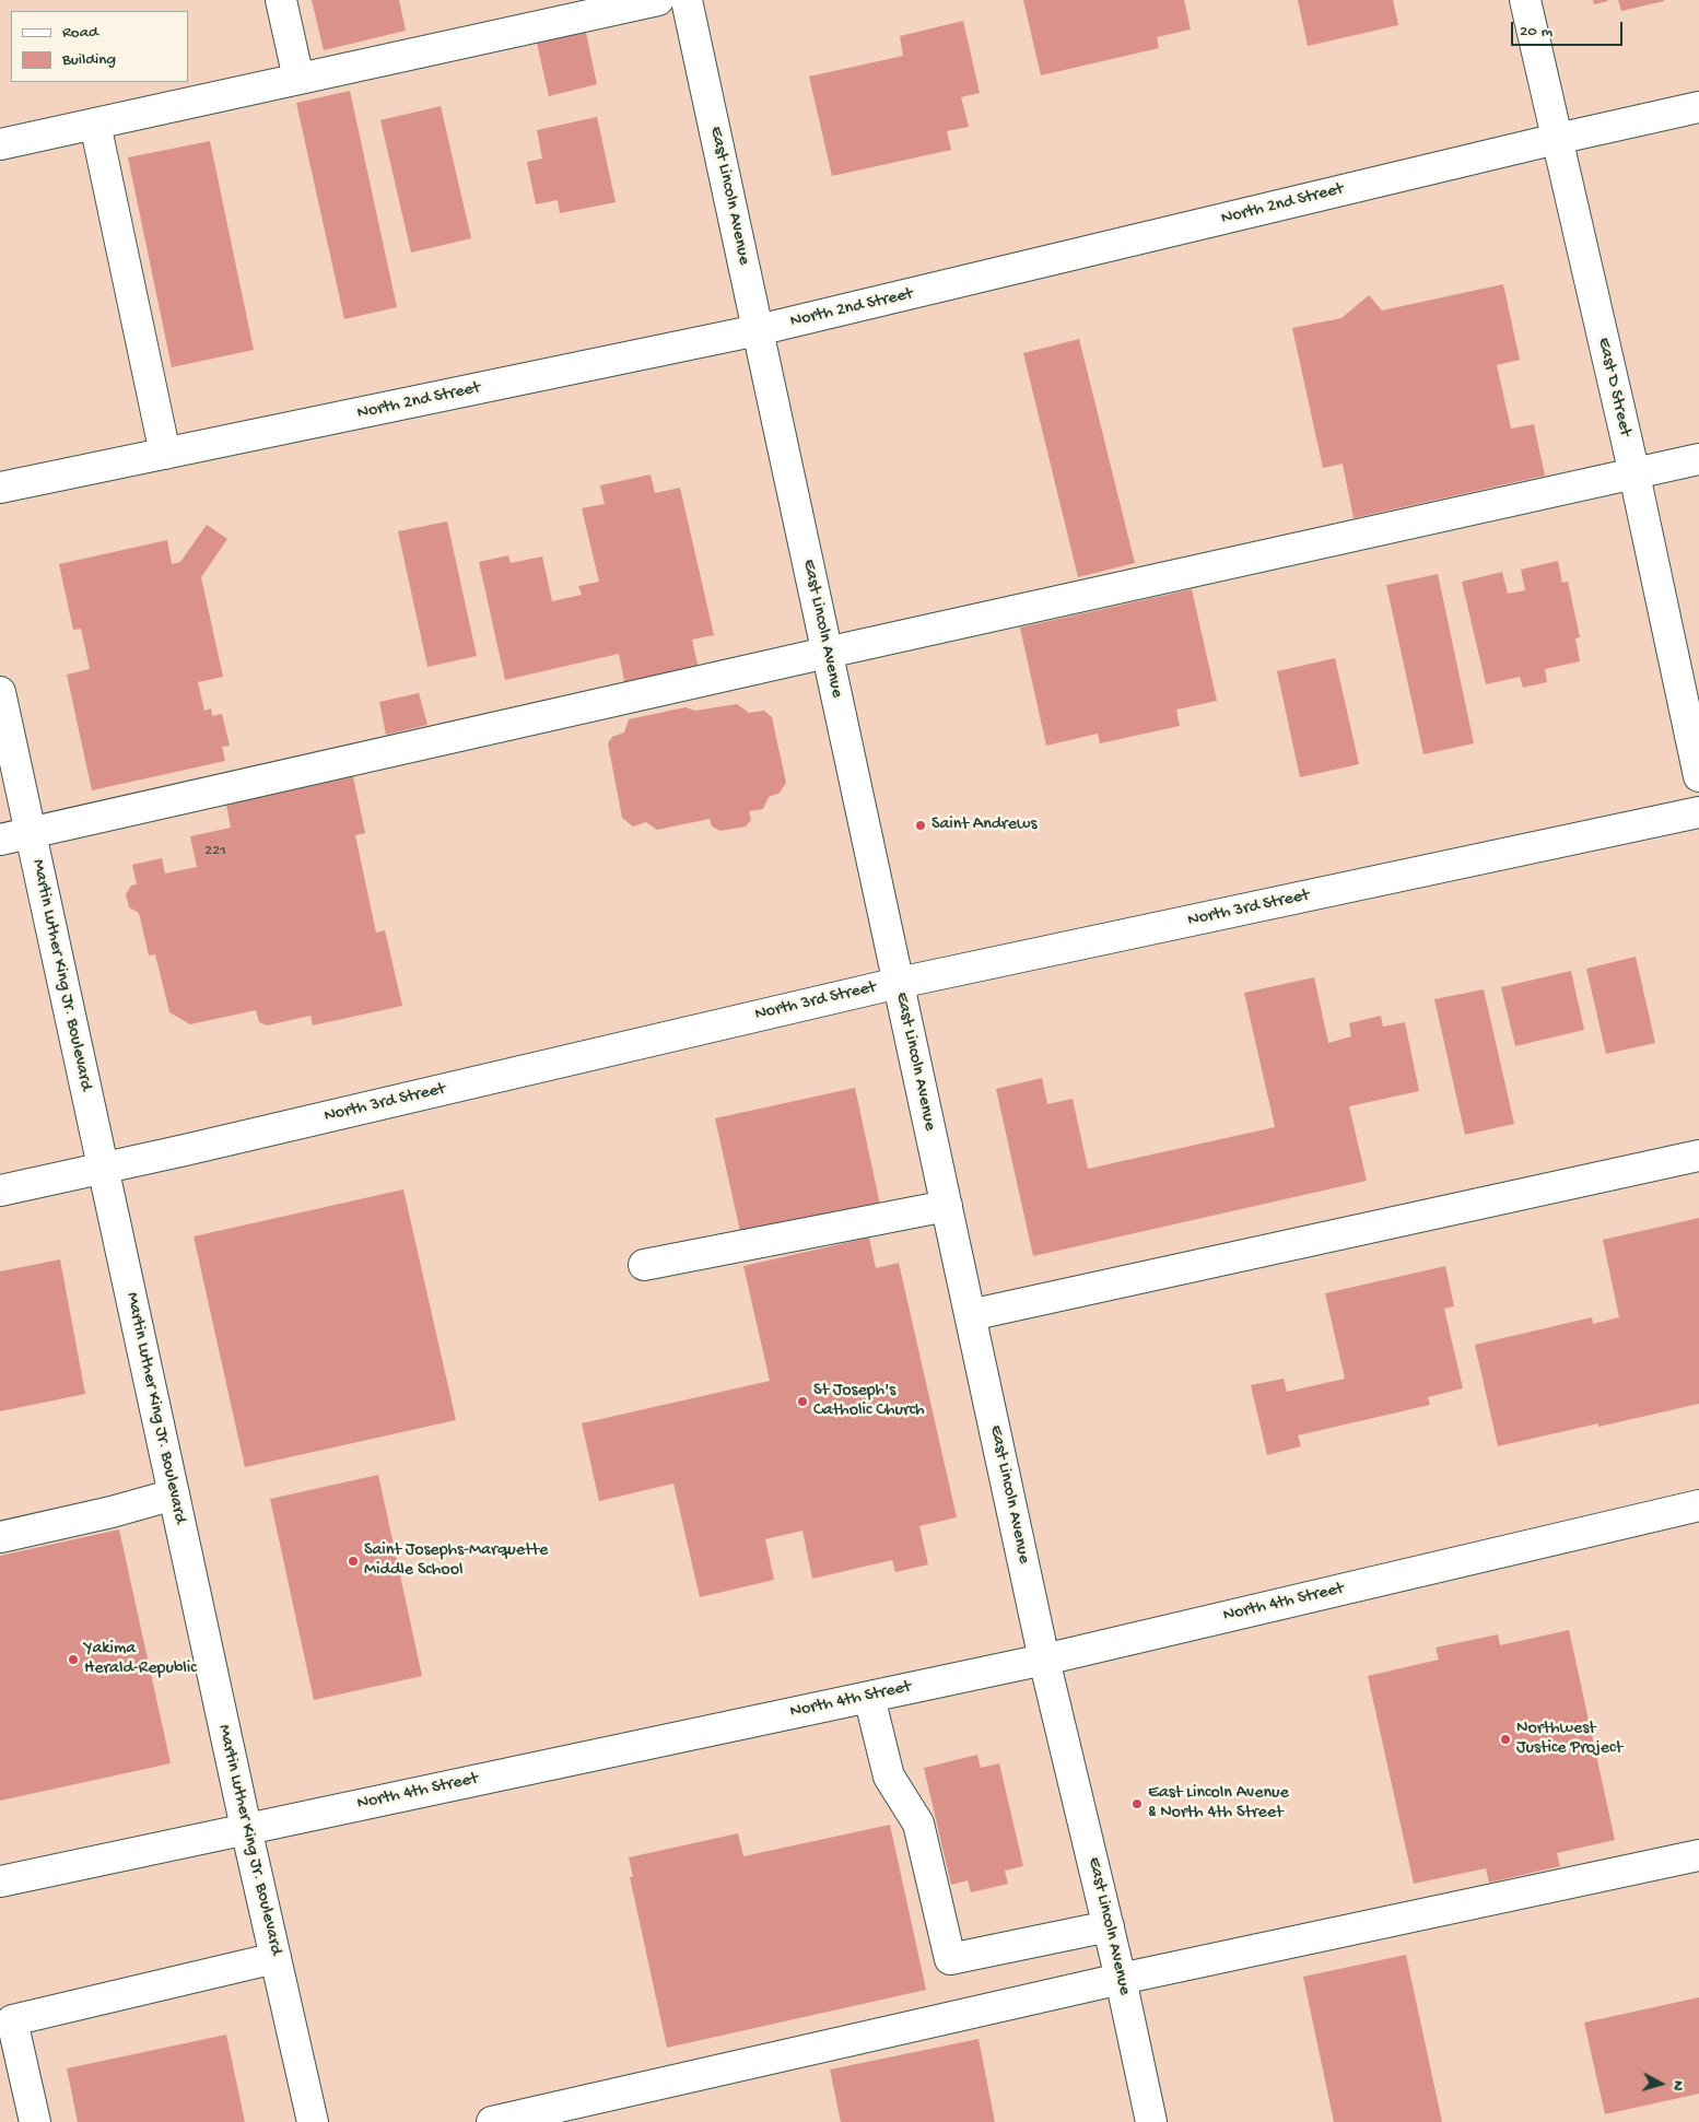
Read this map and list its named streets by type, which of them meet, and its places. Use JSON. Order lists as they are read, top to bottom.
{
  "streets": {
    "street": [
      "East Lincoln Avenue",
      "North 2nd Street",
      "East D Street",
      "North 3rd Street",
      "Martin Luther King Jr. Boulevard",
      "North 4th Street"
    ]
  },
  "crossings": [
    ["East Lincoln Avenue", "North 2nd Street"],
    ["East Lincoln Avenue", "North 3rd Street"],
    ["East Lincoln Avenue", "North 4th Street"],
    ["North 2nd Street", "East D Street"],
    ["North 3rd Street", "Martin Luther King Jr. Boulevard"],
    ["Martin Luther King Jr. Boulevard", "North 4th Street"]
  ],
  "places": [
    "Saint Andrews",
    "St Joseph's Catholic Church",
    "Saint Josephs-Marquette Middle School",
    "Yakima Herald-Republic",
    "Northwest Justice Project",
    "East Lincoln Avenue & North 4th Street"
  ],
  "house_numbers": ["221"],
  "legend": ["Road", "Building"],
  "scale_bar": "20 m",
  "north": "right"
}
